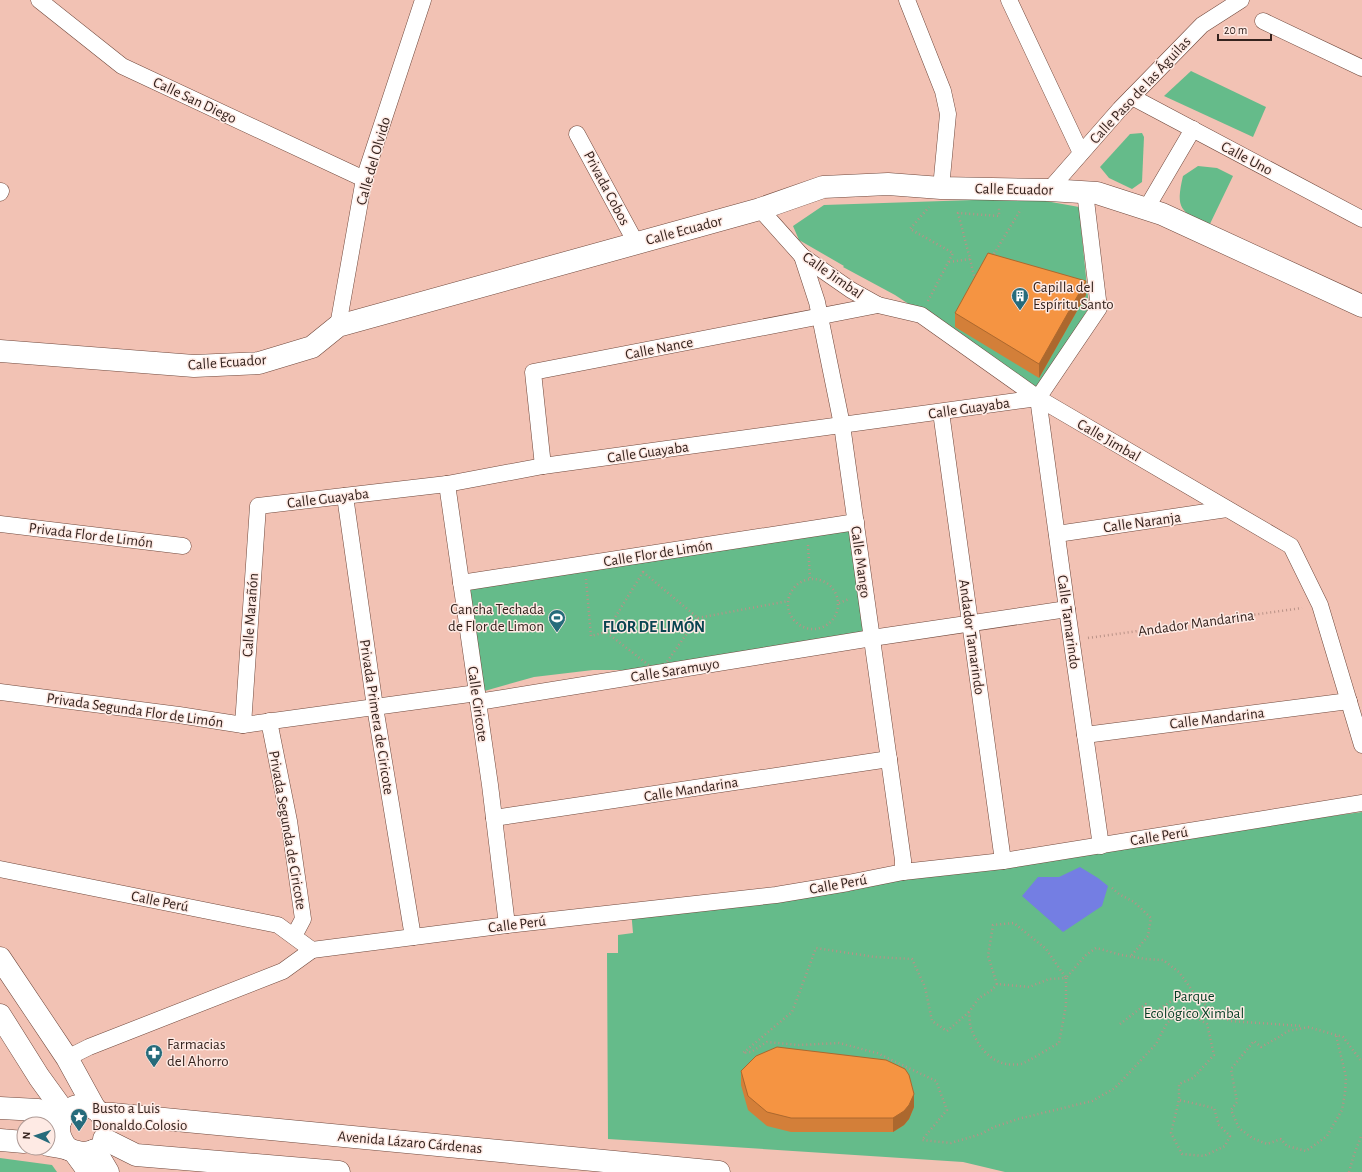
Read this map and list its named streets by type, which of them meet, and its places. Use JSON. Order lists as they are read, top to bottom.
{
  "streets": {
    "street": [
      "Calle Paso de las Águilas",
      "Calle San Diego",
      "Calle Uno",
      "Calle del Olvido",
      "Privada Cobos",
      "Calle Ecuador",
      "Calle Jimbal",
      "Calle Nance",
      "Calle Guayaba",
      "Calle Naranja",
      "Privada Flor de Limón",
      "Calle Flor de Limón",
      "Calle Mango",
      "Calle Marañón",
      "Calle Tamarindo",
      "Andador Tamarindo",
      "Calle Saramuyo",
      "Calle Ciricote",
      "Privada Segunda Flor de Limón",
      "Privada Primera de Ciricote",
      "Calle Mandarina",
      "Privada Segunda de Ciricote",
      "Calle Perú",
      "Avenida Lázaro Cárdenas"
    ],
    "path": ["Andador Mandarina"]
  },
  "crossings": [
    ["Calle Paso de las Águilas", "Calle Uno"],
    ["Calle Paso de las Águilas", "Calle Ecuador"],
    ["Calle San Diego", "Calle del Olvido"],
    ["Calle del Olvido", "Calle Ecuador"],
    ["Privada Cobos", "Calle Ecuador"],
    ["Calle Ecuador", "Calle Jimbal"],
    ["Calle Jimbal", "Calle Nance"],
    ["Calle Jimbal", "Calle Guayaba"],
    ["Calle Jimbal", "Calle Naranja"],
    ["Calle Jimbal", "Calle Mango"],
    ["Calle Jimbal", "Calle Tamarindo"],
    ["Calle Jimbal", "Andador Mandarina"],
    ["Calle Jimbal", "Calle Mandarina"],
    ["Calle Nance", "Calle Guayaba"],
    ["Calle Nance", "Calle Mango"],
    ["Calle Guayaba", "Calle Mango"],
    ["Calle Guayaba", "Calle Marañón"],
    ["Calle Guayaba", "Calle Tamarindo"],
    ["Calle Guayaba", "Andador Tamarindo"],
    ["Calle Guayaba", "Calle Ciricote"],
    ["Calle Guayaba", "Privada Primera de Ciricote"],
    ["Calle Naranja", "Calle Tamarindo"],
    ["Calle Flor de Limón", "Calle Mango"],
    ["Calle Flor de Limón", "Calle Ciricote"],
    ["Calle Mango", "Calle Saramuyo"],
    ["Calle Mango", "Calle Mandarina"],
    ["Calle Mango", "Calle Perú"],
    ["Calle Marañón", "Privada Segunda Flor de Limón"],
    ["Calle Tamarindo", "Andador Mandarina"],
    ["Calle Tamarindo", "Calle Mandarina"],
    ["Calle Tamarindo", "Calle Perú"],
    ["Andador Tamarindo", "Calle Perú"],
    ["Calle Saramuyo", "Calle Ciricote"],
    ["Calle Saramuyo", "Privada Segunda Flor de Limón"],
    ["Calle Saramuyo", "Privada Primera de Ciricote"],
    ["Calle Ciricote", "Calle Mandarina"],
    ["Calle Ciricote", "Calle Perú"],
    ["Privada Segunda Flor de Limón", "Privada Primera de Ciricote"],
    ["Privada Segunda Flor de Limón", "Privada Segunda de Ciricote"],
    ["Privada Primera de Ciricote", "Calle Perú"],
    ["Privada Segunda de Ciricote", "Calle Perú"]
  ],
  "districts": ["FLOR DE LIMÓN"],
  "parks": ["Parque Ecológico Ximbal"],
  "places": {
    "building": ["Capilla del Espíritu Santo"],
    "sports": ["Cancha Techada de Flor de Limon"],
    "pharmacy": ["Farmacias del Ahorro"],
    "place": ["Busto a Luis Donaldo Colosio"]
  },
  "scale_bar": "20 m",
  "north": "left"
}
